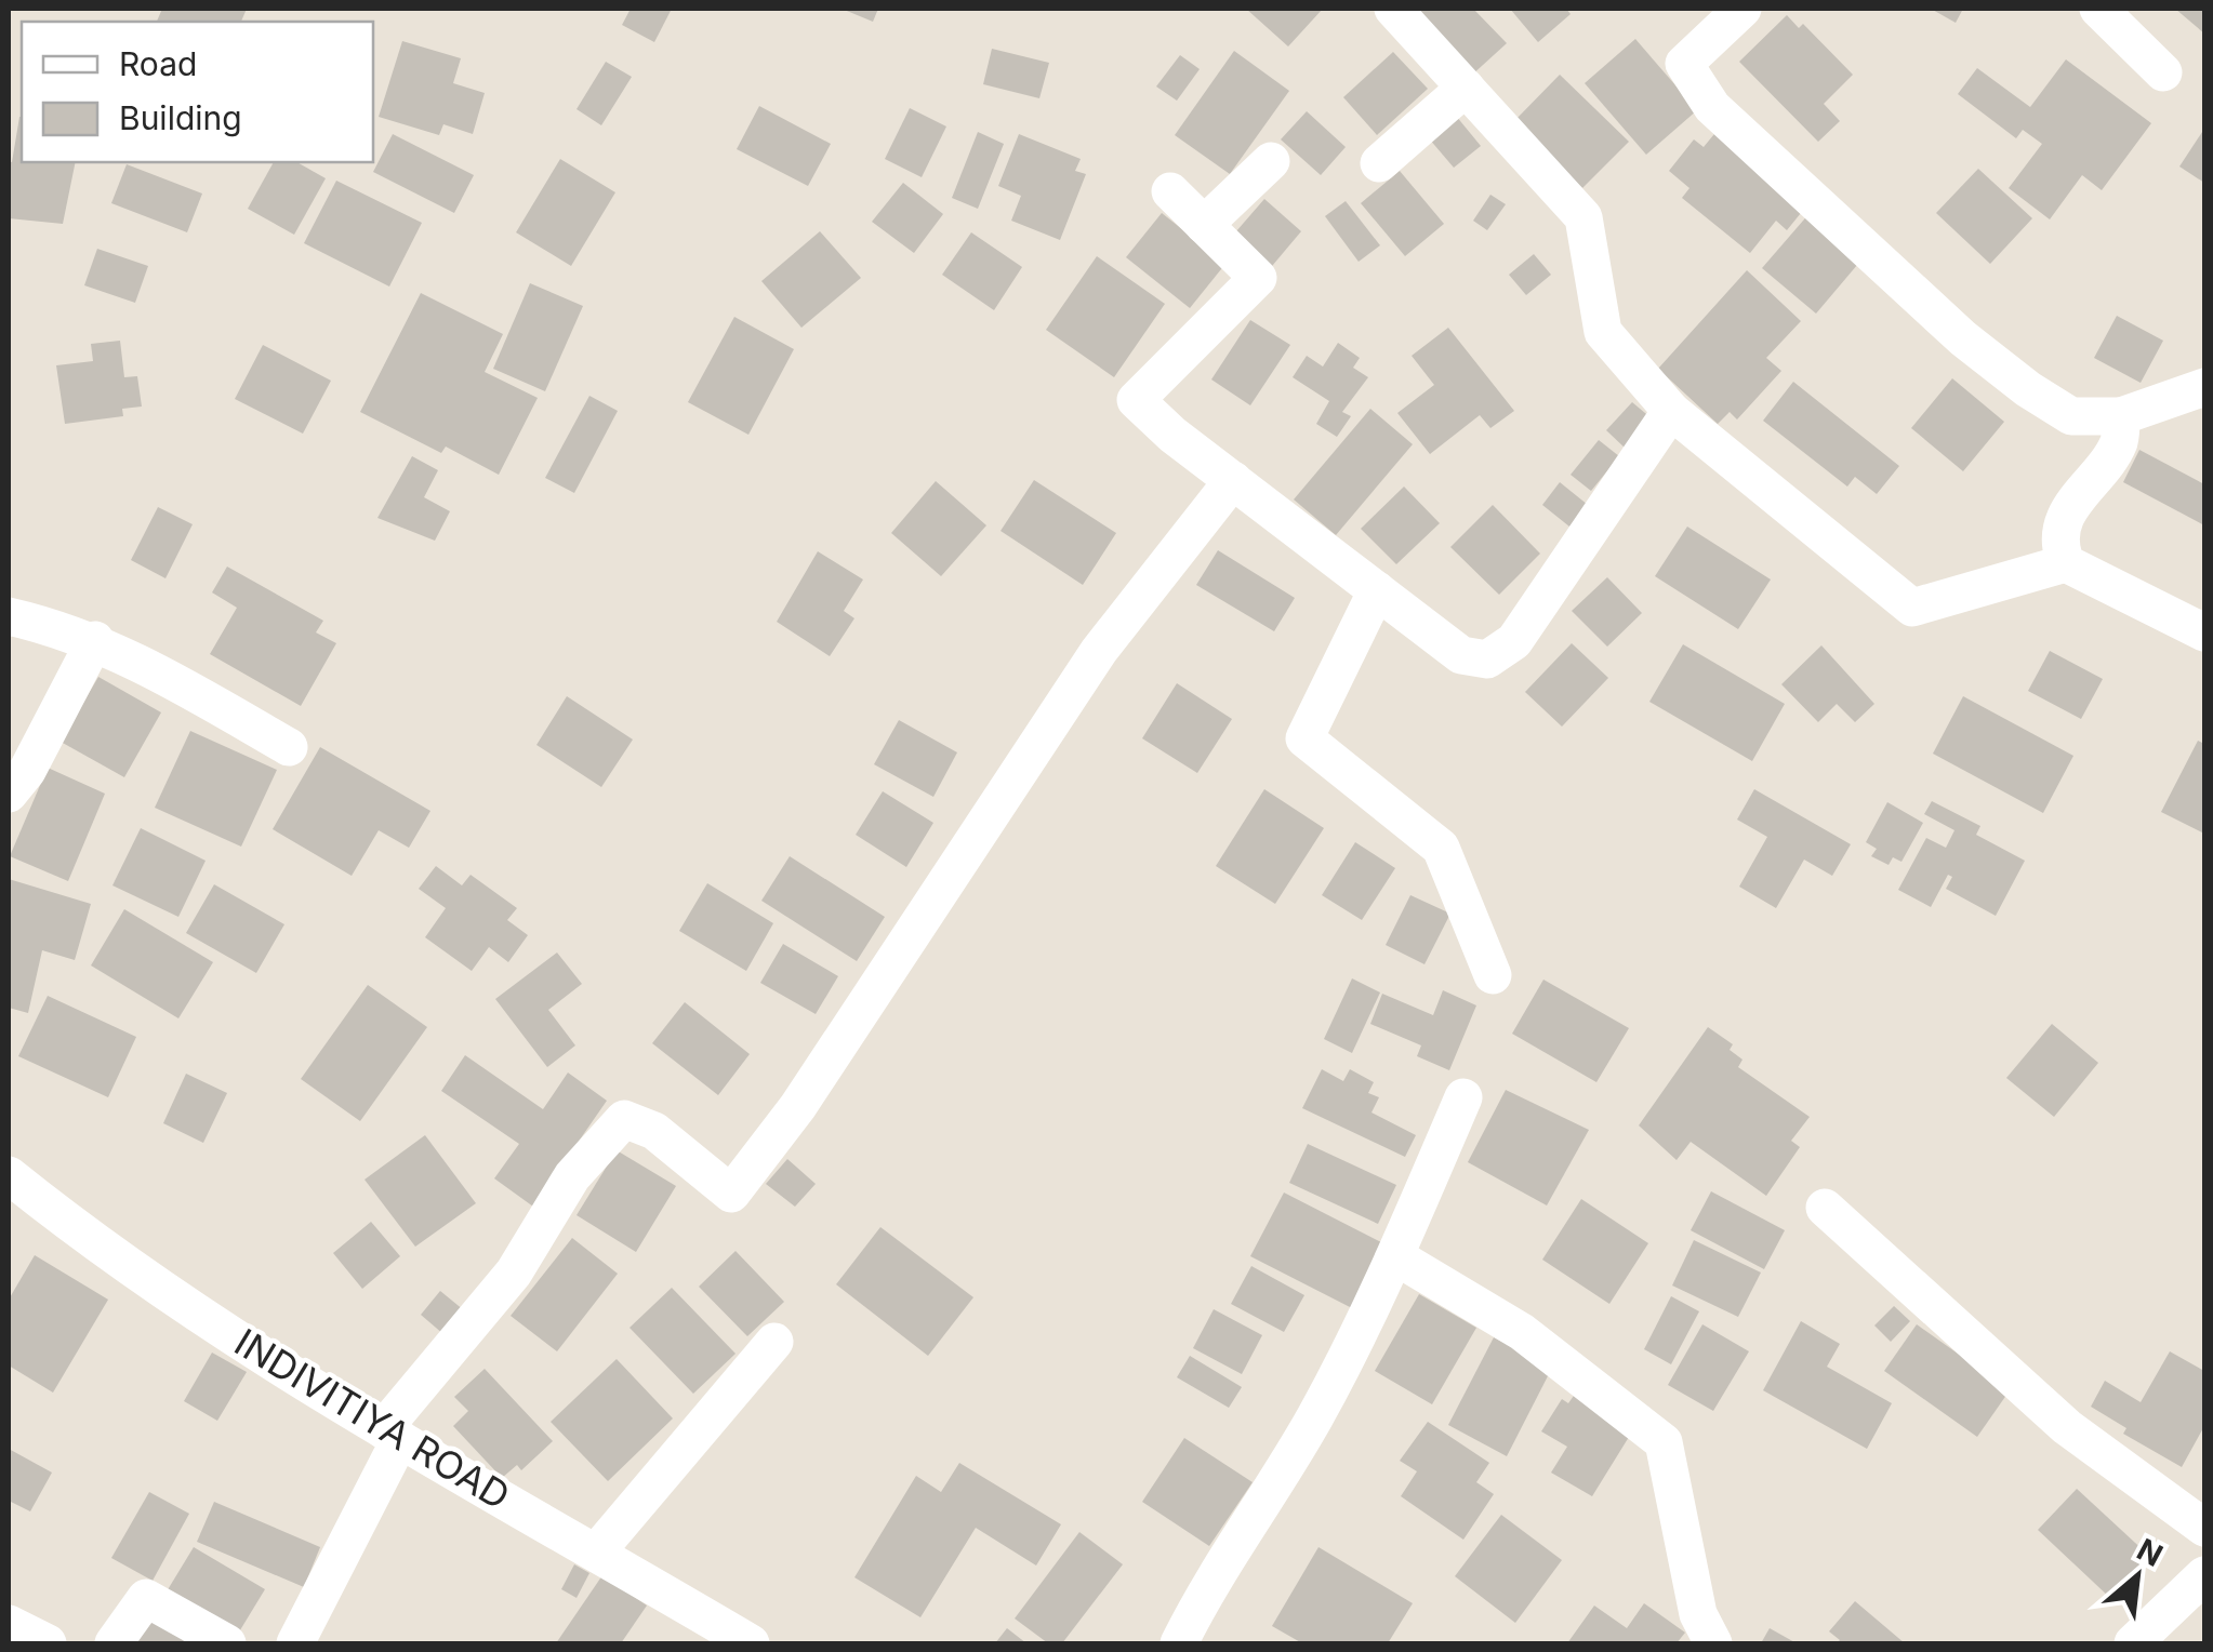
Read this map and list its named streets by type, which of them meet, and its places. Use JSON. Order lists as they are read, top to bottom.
{
  "streets": {
    "street": ["INDIVITIYA ROAD"]
  },
  "legend": ["Road", "Building"],
  "north": "top right"
}
